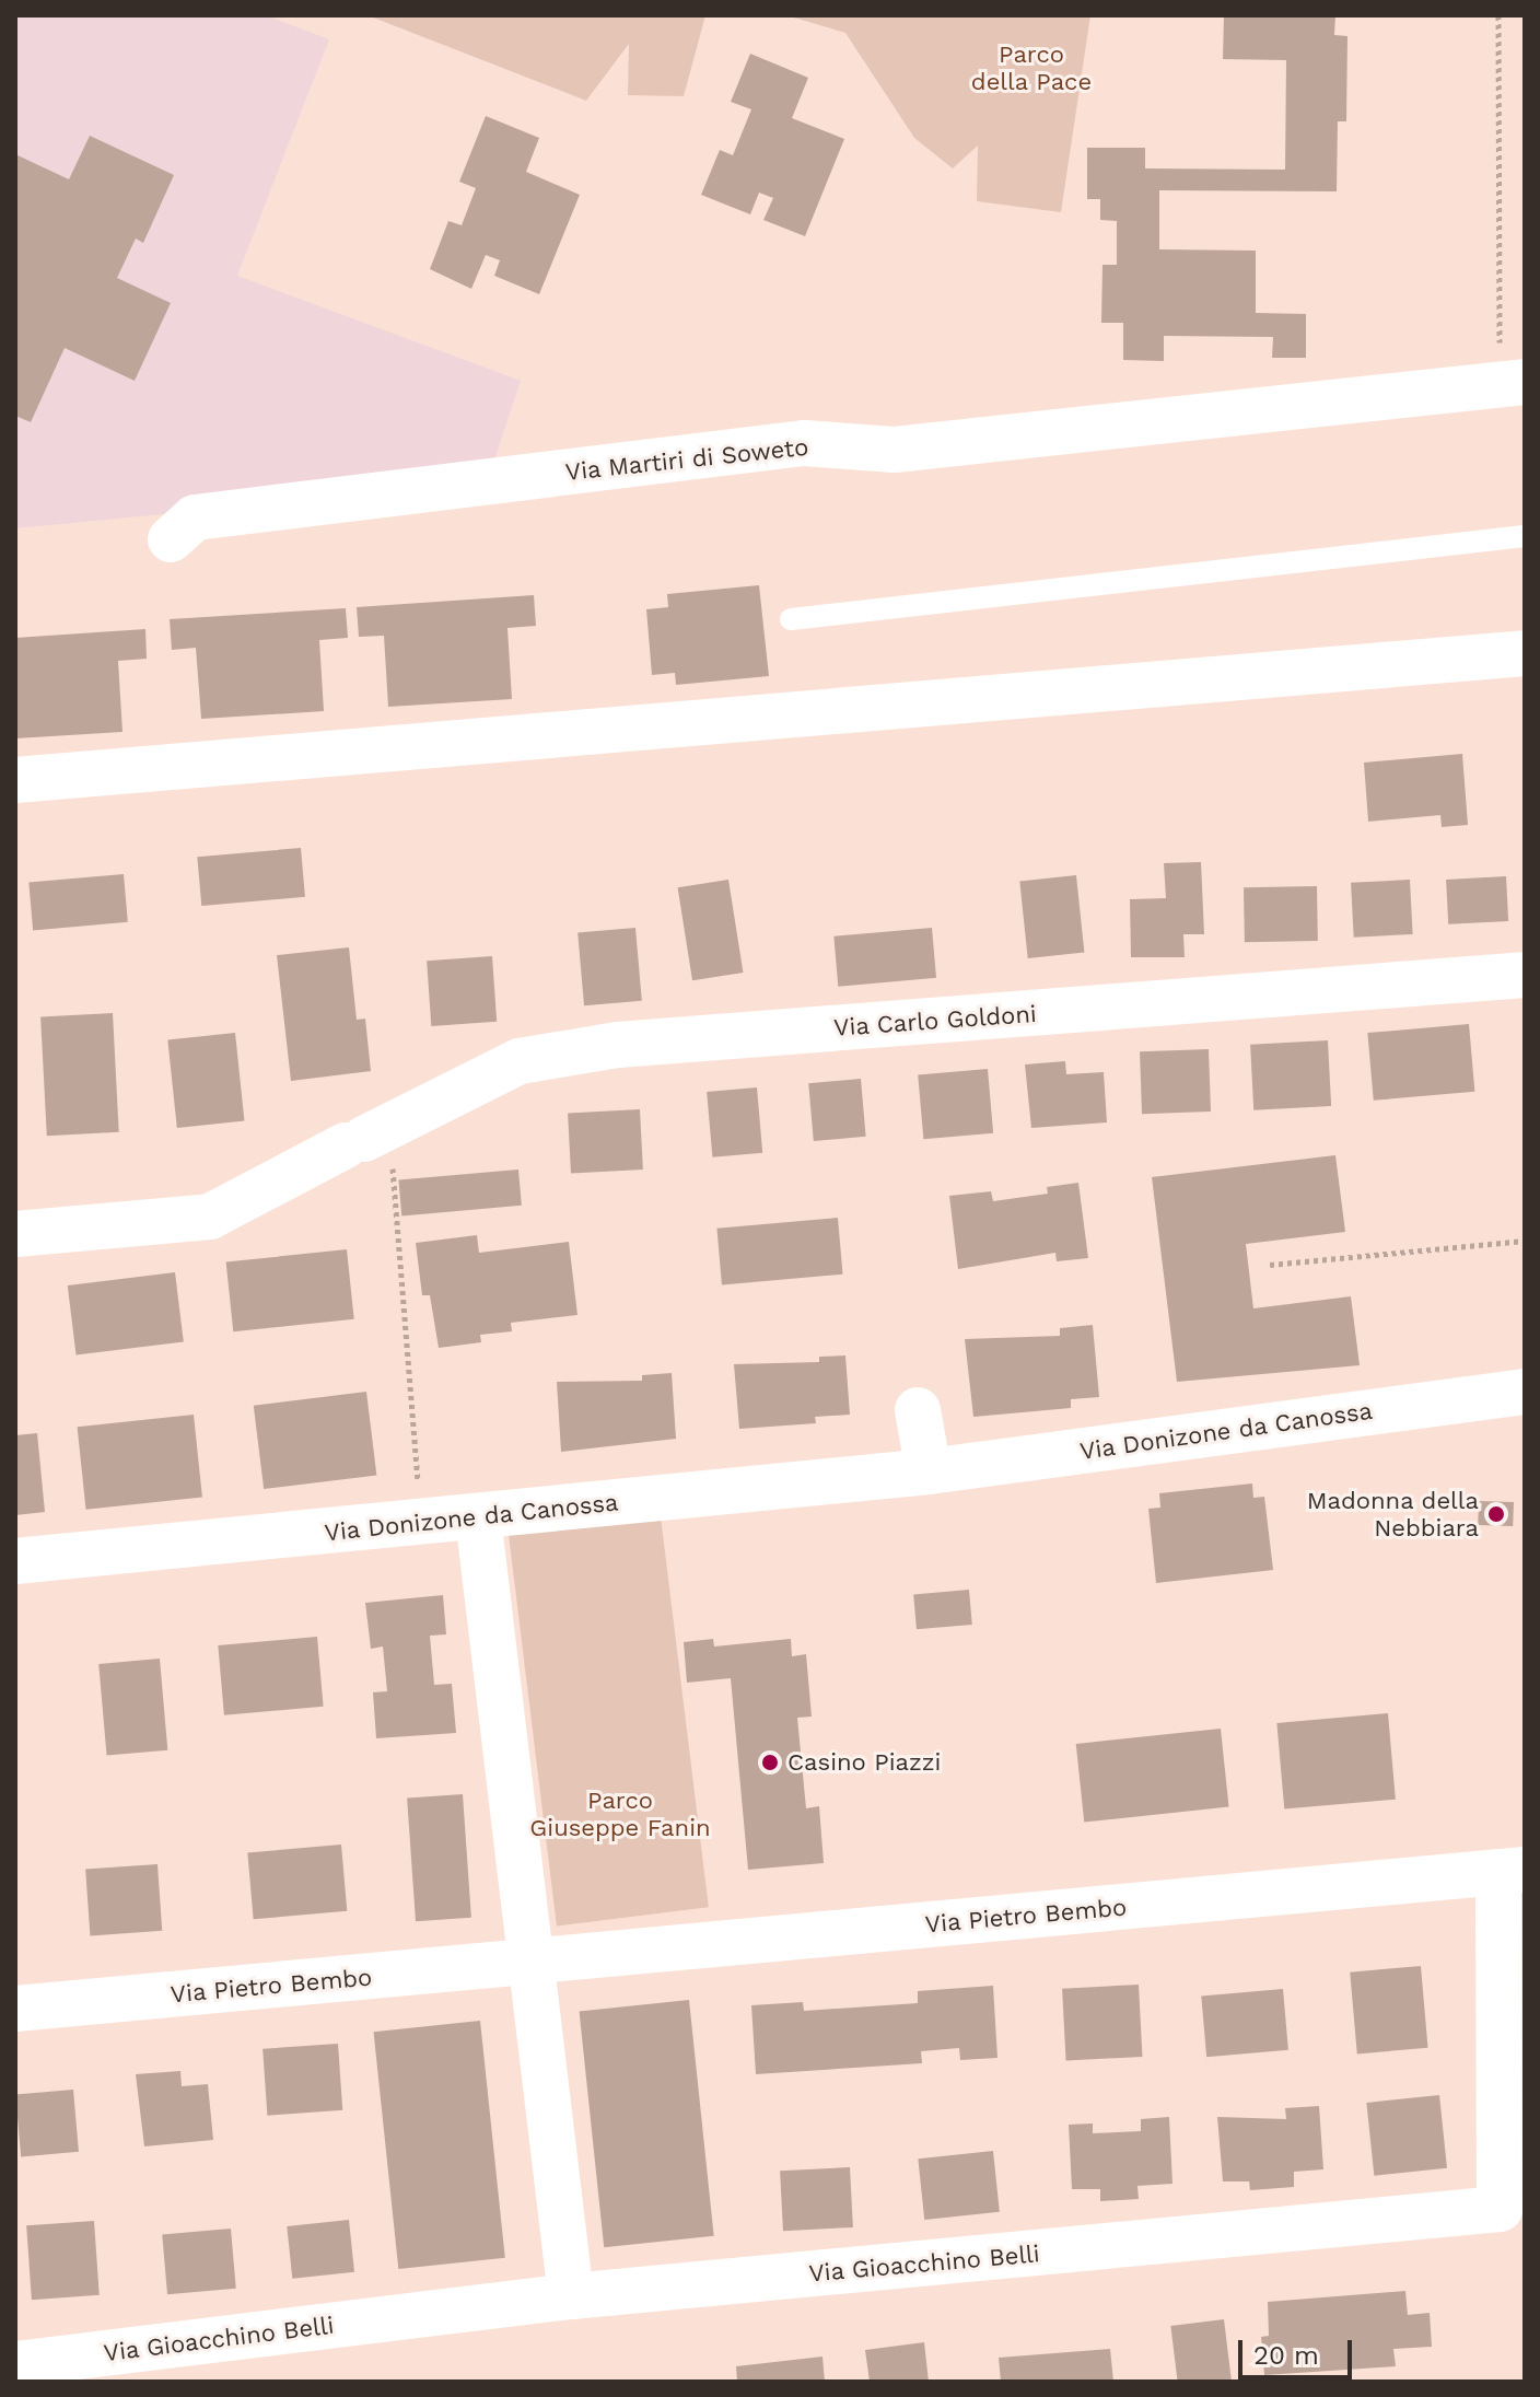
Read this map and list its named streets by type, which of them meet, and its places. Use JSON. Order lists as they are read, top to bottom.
{
  "streets": {
    "street": [
      "Via Martiri di Soweto",
      "Via Carlo Goldoni",
      "Via Donizone da Canossa",
      "Via Pietro Bembo",
      "Via Gioacchino Belli"
    ]
  },
  "crossings": [
    ["Via Pietro Bembo", "Via Gioacchino Belli"]
  ],
  "parks": ["Parco della Pace", "Parco Giuseppe Fanin"],
  "places": ["Madonna della Nebbiara", "Casino Piazzi"],
  "scale_bar": "20 m"
}
